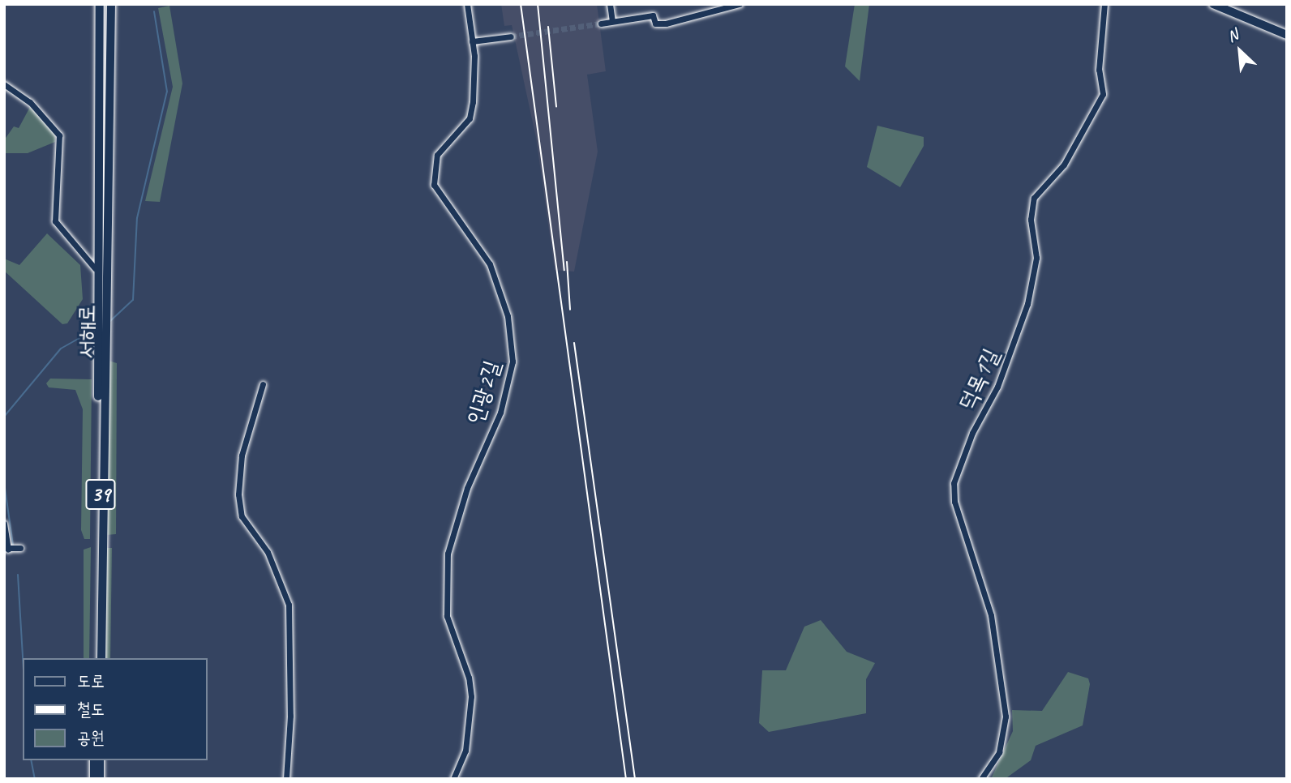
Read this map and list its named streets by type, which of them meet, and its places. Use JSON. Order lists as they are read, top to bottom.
{
  "streets": {
    "main road": ["서해로", "39"],
    "street": ["덕목1길", "인광2길"]
  },
  "legend": ["도로", "철도", "공원"],
  "north": "top left"
}
